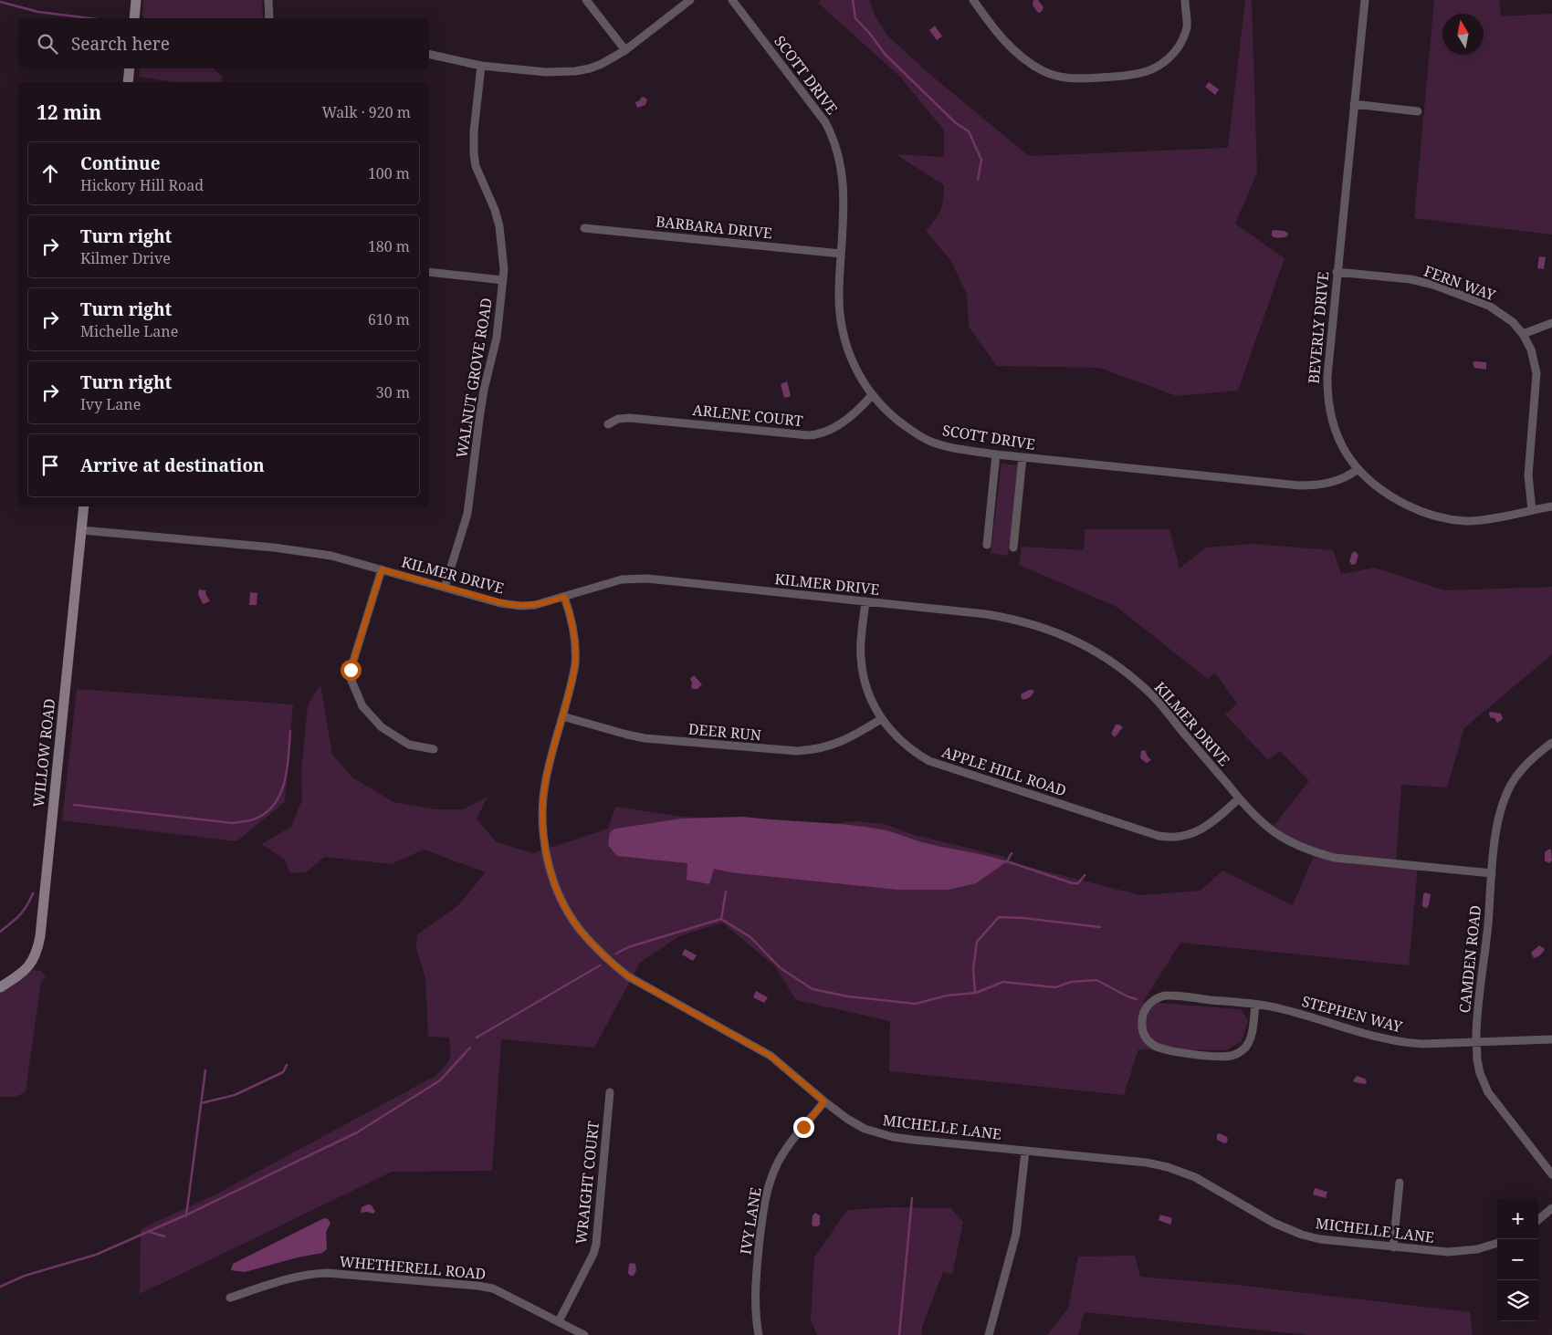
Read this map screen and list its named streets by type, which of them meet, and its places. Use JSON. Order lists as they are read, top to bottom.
{
  "streets": {
    "street": [
      "SCOTT DRIVE",
      "BARBARA DRIVE",
      "FERN WAY",
      "BEVERLY DRIVE",
      "WALNUT GROVE ROAD",
      "ARLENE COURT",
      "KILMER DRIVE",
      "DEER RUN",
      "WILLOW ROAD",
      "APPLE HILL ROAD",
      "CAMDEN ROAD",
      "STEPHEN WAY",
      "MICHELLE LANE",
      "WRAIGHT COURT",
      "IVY LANE",
      "WHETHERELL ROAD"
    ]
  },
  "crossings": [
    ["SCOTT DRIVE", "BARBARA DRIVE"],
    ["SCOTT DRIVE", "BEVERLY DRIVE"],
    ["SCOTT DRIVE", "ARLENE COURT"],
    ["FERN WAY", "BEVERLY DRIVE"],
    ["WALNUT GROVE ROAD", "KILMER DRIVE"],
    ["KILMER DRIVE", "WILLOW ROAD"],
    ["KILMER DRIVE", "APPLE HILL ROAD"],
    ["KILMER DRIVE", "CAMDEN ROAD"],
    ["KILMER DRIVE", "MICHELLE LANE"],
    ["DEER RUN", "APPLE HILL ROAD"],
    ["DEER RUN", "MICHELLE LANE"],
    ["CAMDEN ROAD", "STEPHEN WAY"],
    ["MICHELLE LANE", "IVY LANE"],
    ["WRAIGHT COURT", "WHETHERELL ROAD"]
  ],
  "north": "top",
  "page": {
    "search": "Search here",
    "heading": ["12 min", "Walk · 920 m"],
    "list": [
      ["Continue", "Hickory Hill Road", "100 m"],
      ["Turn right", "Kilmer Drive", "180 m"],
      ["Turn right", "Michelle Lane", "610 m"],
      ["Turn right", "Ivy Lane", "30 m"],
      "Arrive at destination"
    ],
    "map_buttons": ["+", "−"]
  }
}
